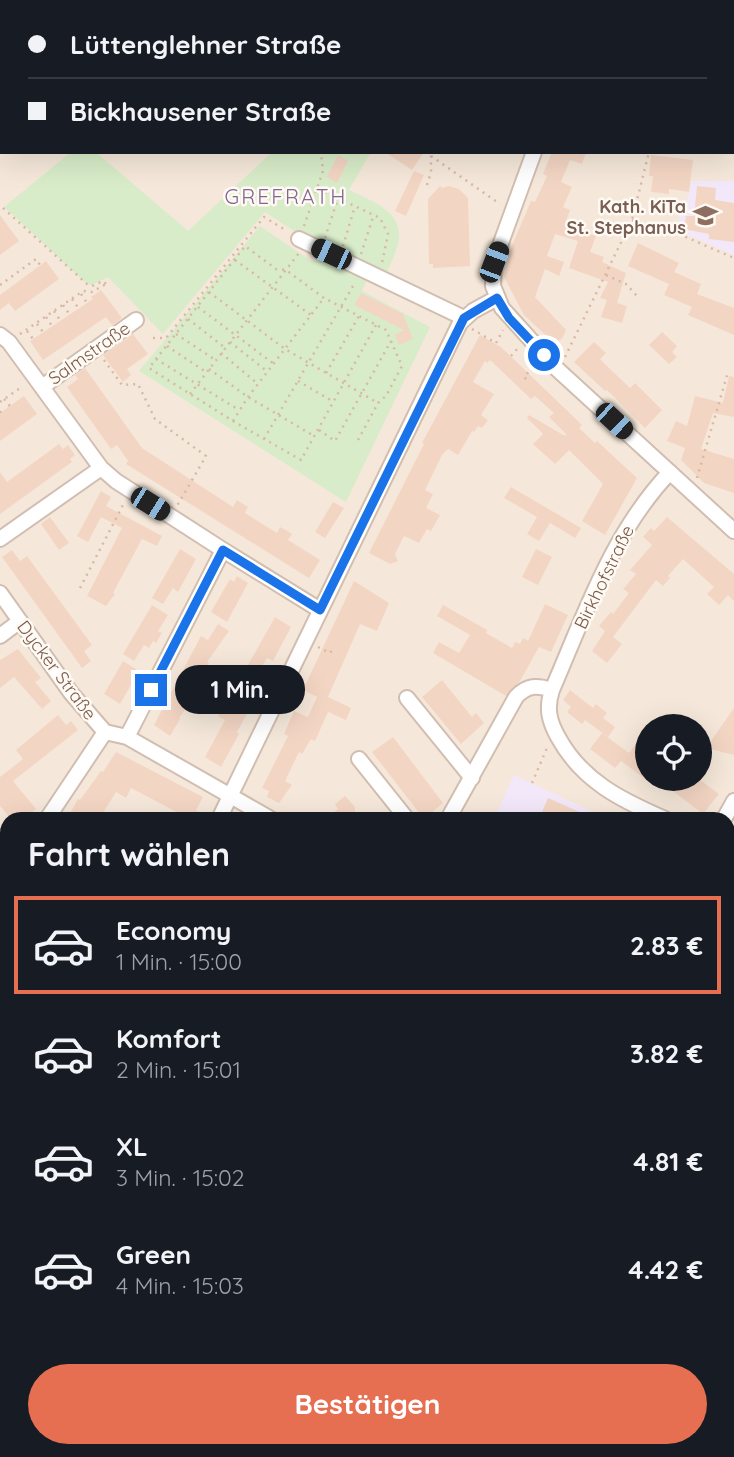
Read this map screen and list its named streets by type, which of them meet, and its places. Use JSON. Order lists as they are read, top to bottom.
{
  "streets": {
    "street": ["Salmstraße", "Birkhofstraße", "Dycker Straße"]
  },
  "districts": ["GREFRATH"],
  "places": {
    "school or university": ["Kath. KiTa St. Stephanus"]
  },
  "page": {
    "banner": ["Lüttenglehner Straße", "Bickhausener Straße"],
    "bubble": "1 Min.",
    "heading": "Fahrt wählen",
    "list": [
      {
        "name": "Economy",
        "note": "1 Min. · 15:00",
        "value": "2.83 €"
      },
      {
        "name": "Komfort",
        "note": "2 Min. · 15:01",
        "value": "3.82 €"
      },
      {
        "name": "XL",
        "note": "3 Min. · 15:02",
        "value": "4.81 €"
      },
      {
        "name": "Green",
        "note": "4 Min. · 15:03",
        "value": "4.42 €"
      }
    ],
    "buttons": "Bestätigen"
  }
}
